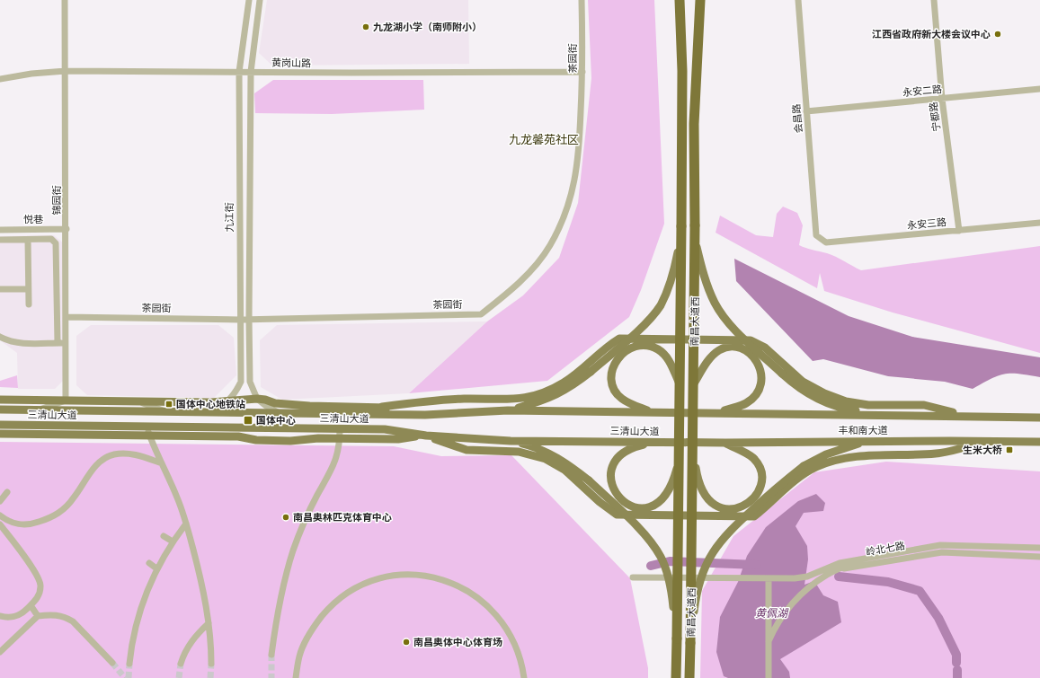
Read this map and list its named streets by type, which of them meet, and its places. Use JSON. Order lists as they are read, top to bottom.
{
  "streets": {
    "highway": ["南昌大道西"],
    "main road": ["三清山大道", "丰和南大道"],
    "street": [
      "茶园街",
      "黄岗山路",
      "永安二路",
      "宁都路",
      "会昌路",
      "锦园街",
      "九江街",
      "悦巷",
      "永安三路",
      "岭北七路"
    ]
  },
  "crossings": [
    ["茶园街", "黄岗山路"],
    ["茶园街", "锦园街"],
    ["茶园街", "九江街"],
    ["黄岗山路", "锦园街"],
    ["黄岗山路", "九江街"],
    ["永安二路", "宁都路"],
    ["永安二路", "会昌路"],
    ["宁都路", "永安三路"],
    ["会昌路", "永安三路"],
    ["锦园街", "悦巷"],
    ["九江街", "三清山大道"],
    ["三清山大道", "丰和南大道"]
  ],
  "districts": ["九龙馨苑社区"],
  "water": ["黄佩湖"],
  "places": {
    "other": [
      "九龙湖小学（南师附小）",
      "江西省政府新大楼会议中心",
      "南昌奥林匹克体育中心",
      "南昌奥体中心体育场"
    ],
    "transit": ["国体中心地铁站", "国体中心", "生米大桥"]
  }
}
